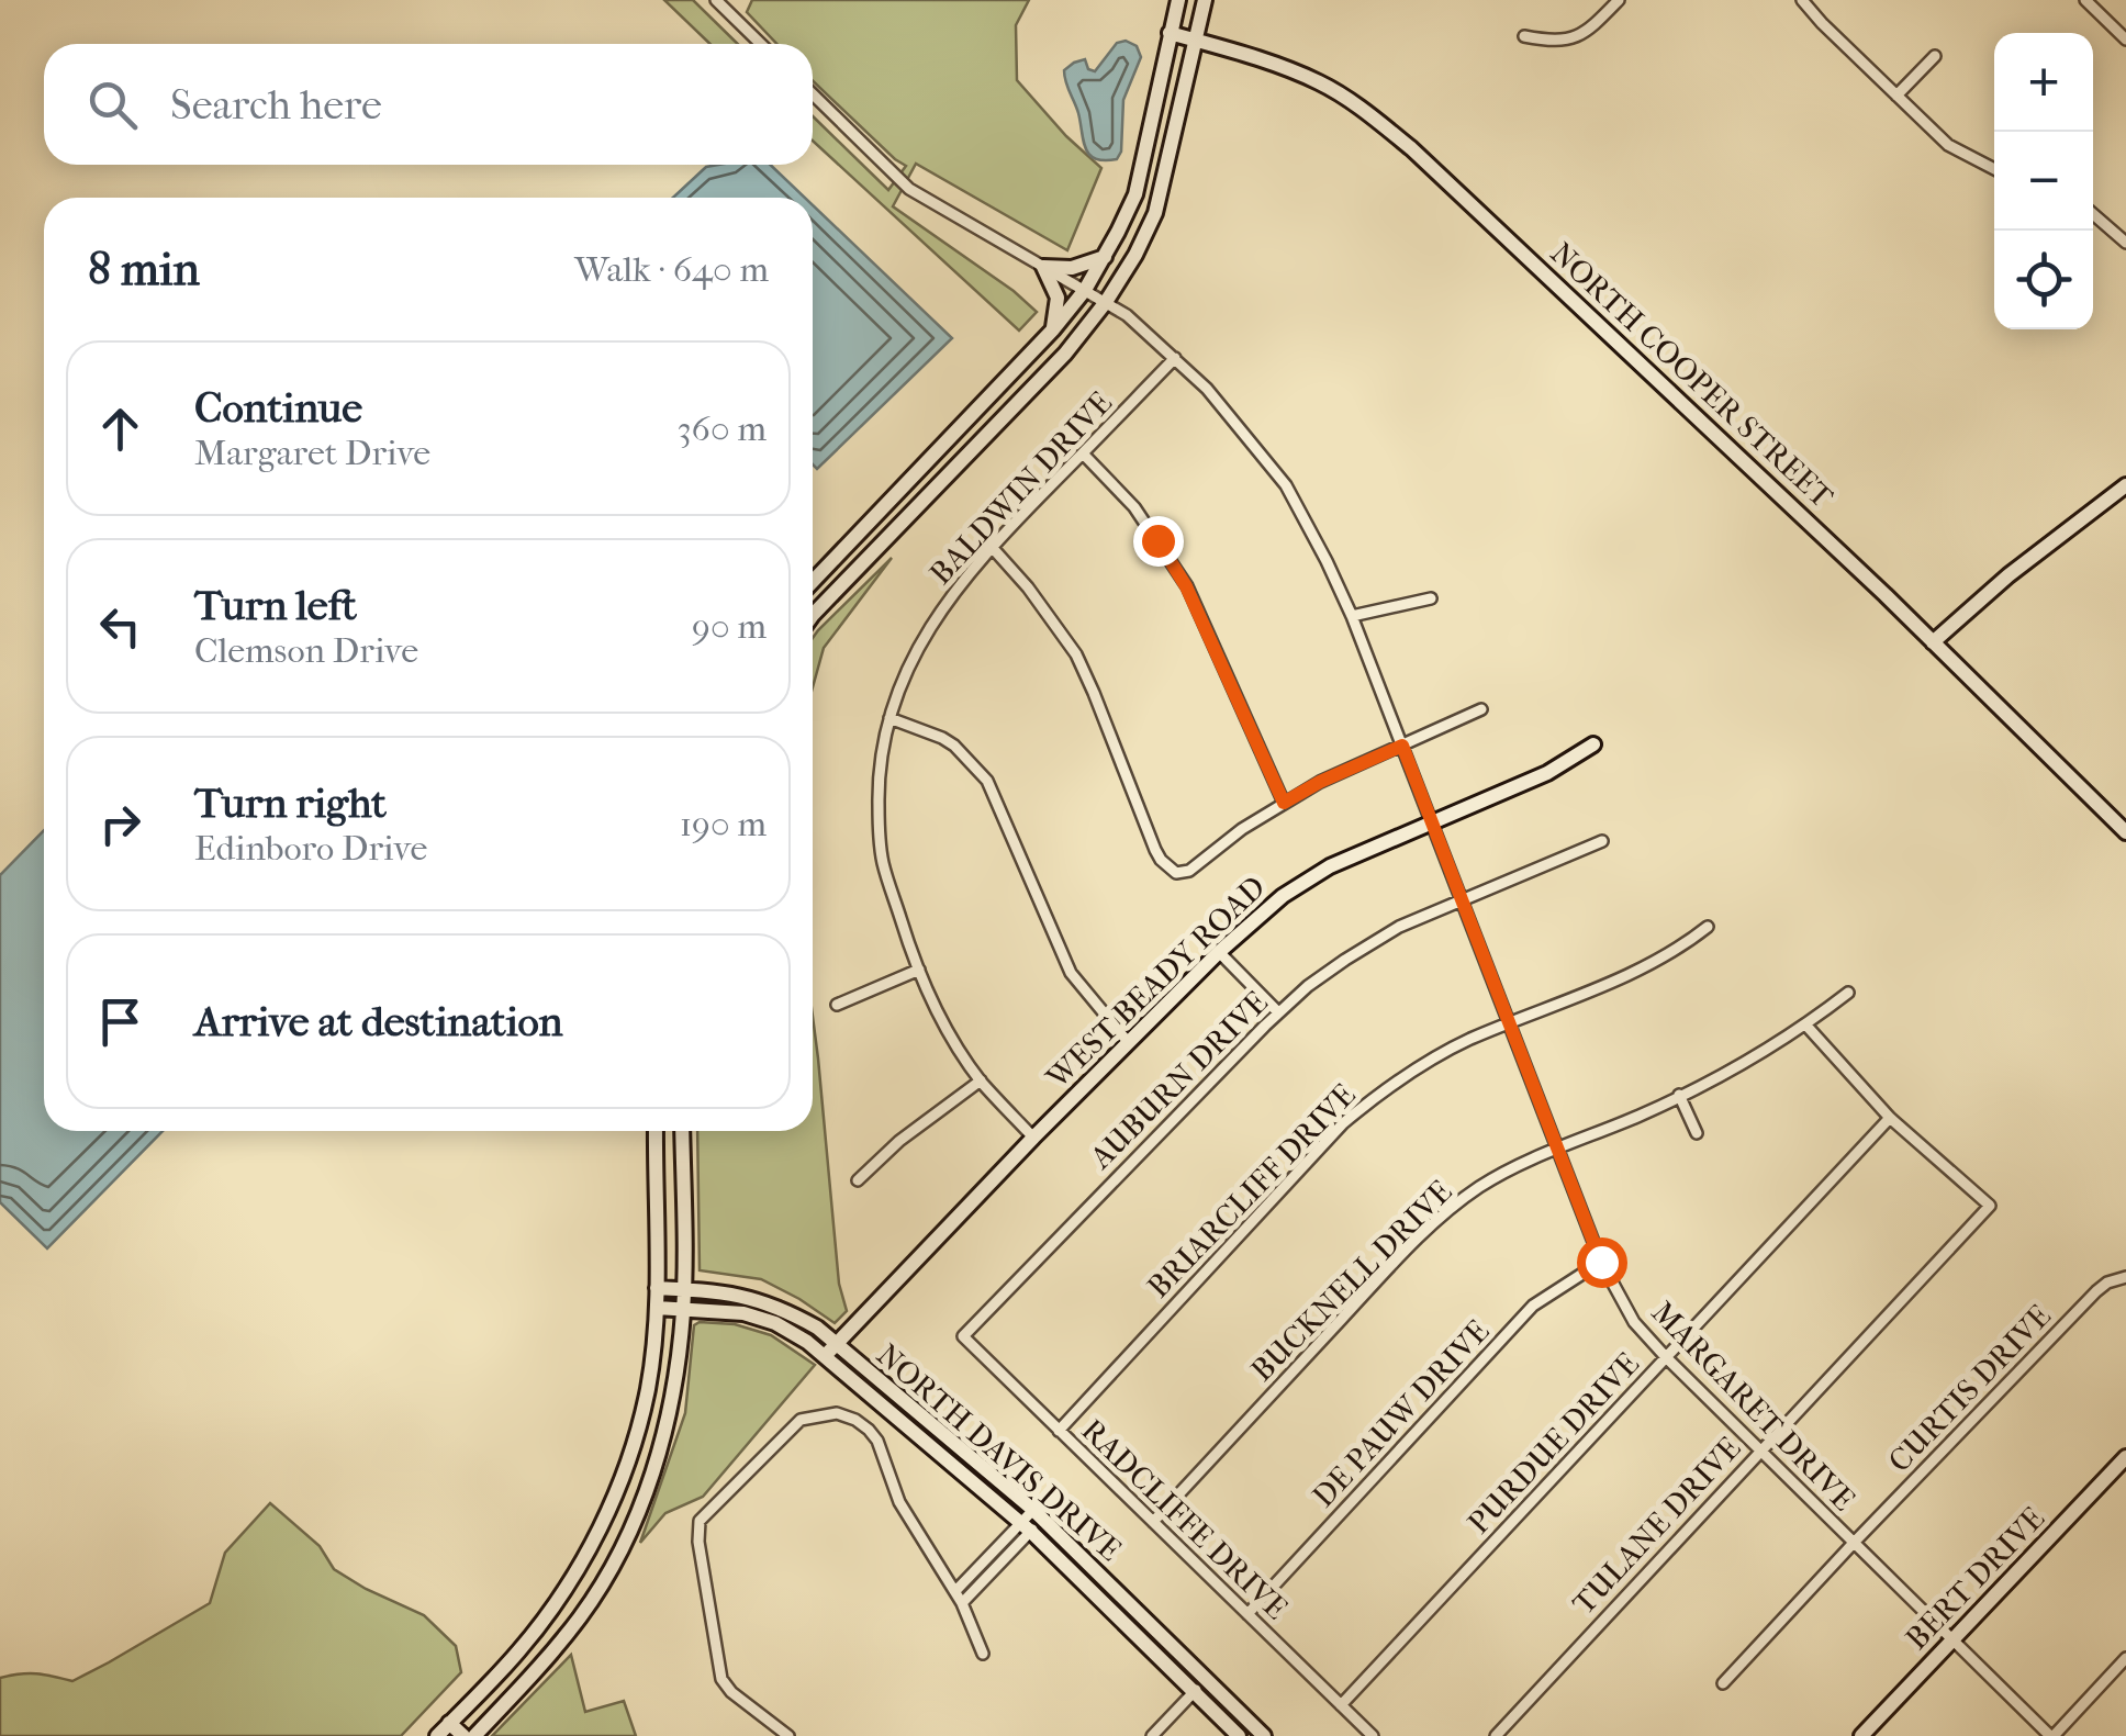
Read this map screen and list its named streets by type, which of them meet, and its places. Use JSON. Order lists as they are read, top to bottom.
{
  "streets": {
    "main road": [
      "NORTH COOPER STREET",
      "WEST BEADY ROAD",
      "NORTH DAVIS DRIVE",
      "BERT DRIVE"
    ],
    "street": [
      "BALDWIN DRIVE",
      "AUBURN DRIVE",
      "BRIARCLIFF DRIVE",
      "BUCKNELL DRIVE",
      "CURTIS DRIVE",
      "MARGARET DRIVE",
      "DE PAUW DRIVE",
      "PURDUE DRIVE",
      "RADCLIFFE DRIVE",
      "TULANE DRIVE"
    ]
  },
  "crossings": [
    ["BALDWIN DRIVE", "WEST BEADY ROAD"],
    ["BALDWIN DRIVE", "MARGARET DRIVE"],
    ["WEST BEADY ROAD", "MARGARET DRIVE"],
    ["WEST BEADY ROAD", "NORTH DAVIS DRIVE"],
    ["AUBURN DRIVE", "MARGARET DRIVE"],
    ["AUBURN DRIVE", "RADCLIFFE DRIVE"],
    ["BRIARCLIFF DRIVE", "MARGARET DRIVE"],
    ["BRIARCLIFF DRIVE", "RADCLIFFE DRIVE"],
    ["BUCKNELL DRIVE", "MARGARET DRIVE"],
    ["BUCKNELL DRIVE", "RADCLIFFE DRIVE"],
    ["CURTIS DRIVE", "MARGARET DRIVE"],
    ["MARGARET DRIVE", "DE PAUW DRIVE"],
    ["MARGARET DRIVE", "PURDUE DRIVE"],
    ["MARGARET DRIVE", "TULANE DRIVE"],
    ["MARGARET DRIVE", "BERT DRIVE"],
    ["DE PAUW DRIVE", "RADCLIFFE DRIVE"],
    ["PURDUE DRIVE", "RADCLIFFE DRIVE"],
    ["PURDUE DRIVE", "TULANE DRIVE"]
  ],
  "page": {
    "map_buttons": ["+", "−"],
    "search": "Search here",
    "heading": ["8 min", "Walk · 640 m"],
    "list": [
      ["Continue", "Margaret Drive", "360 m"],
      ["Turn left", "Clemson Drive", "90 m"],
      ["Turn right", "Edinboro Drive", "190 m"],
      "Arrive at destination"
    ]
  }
}
